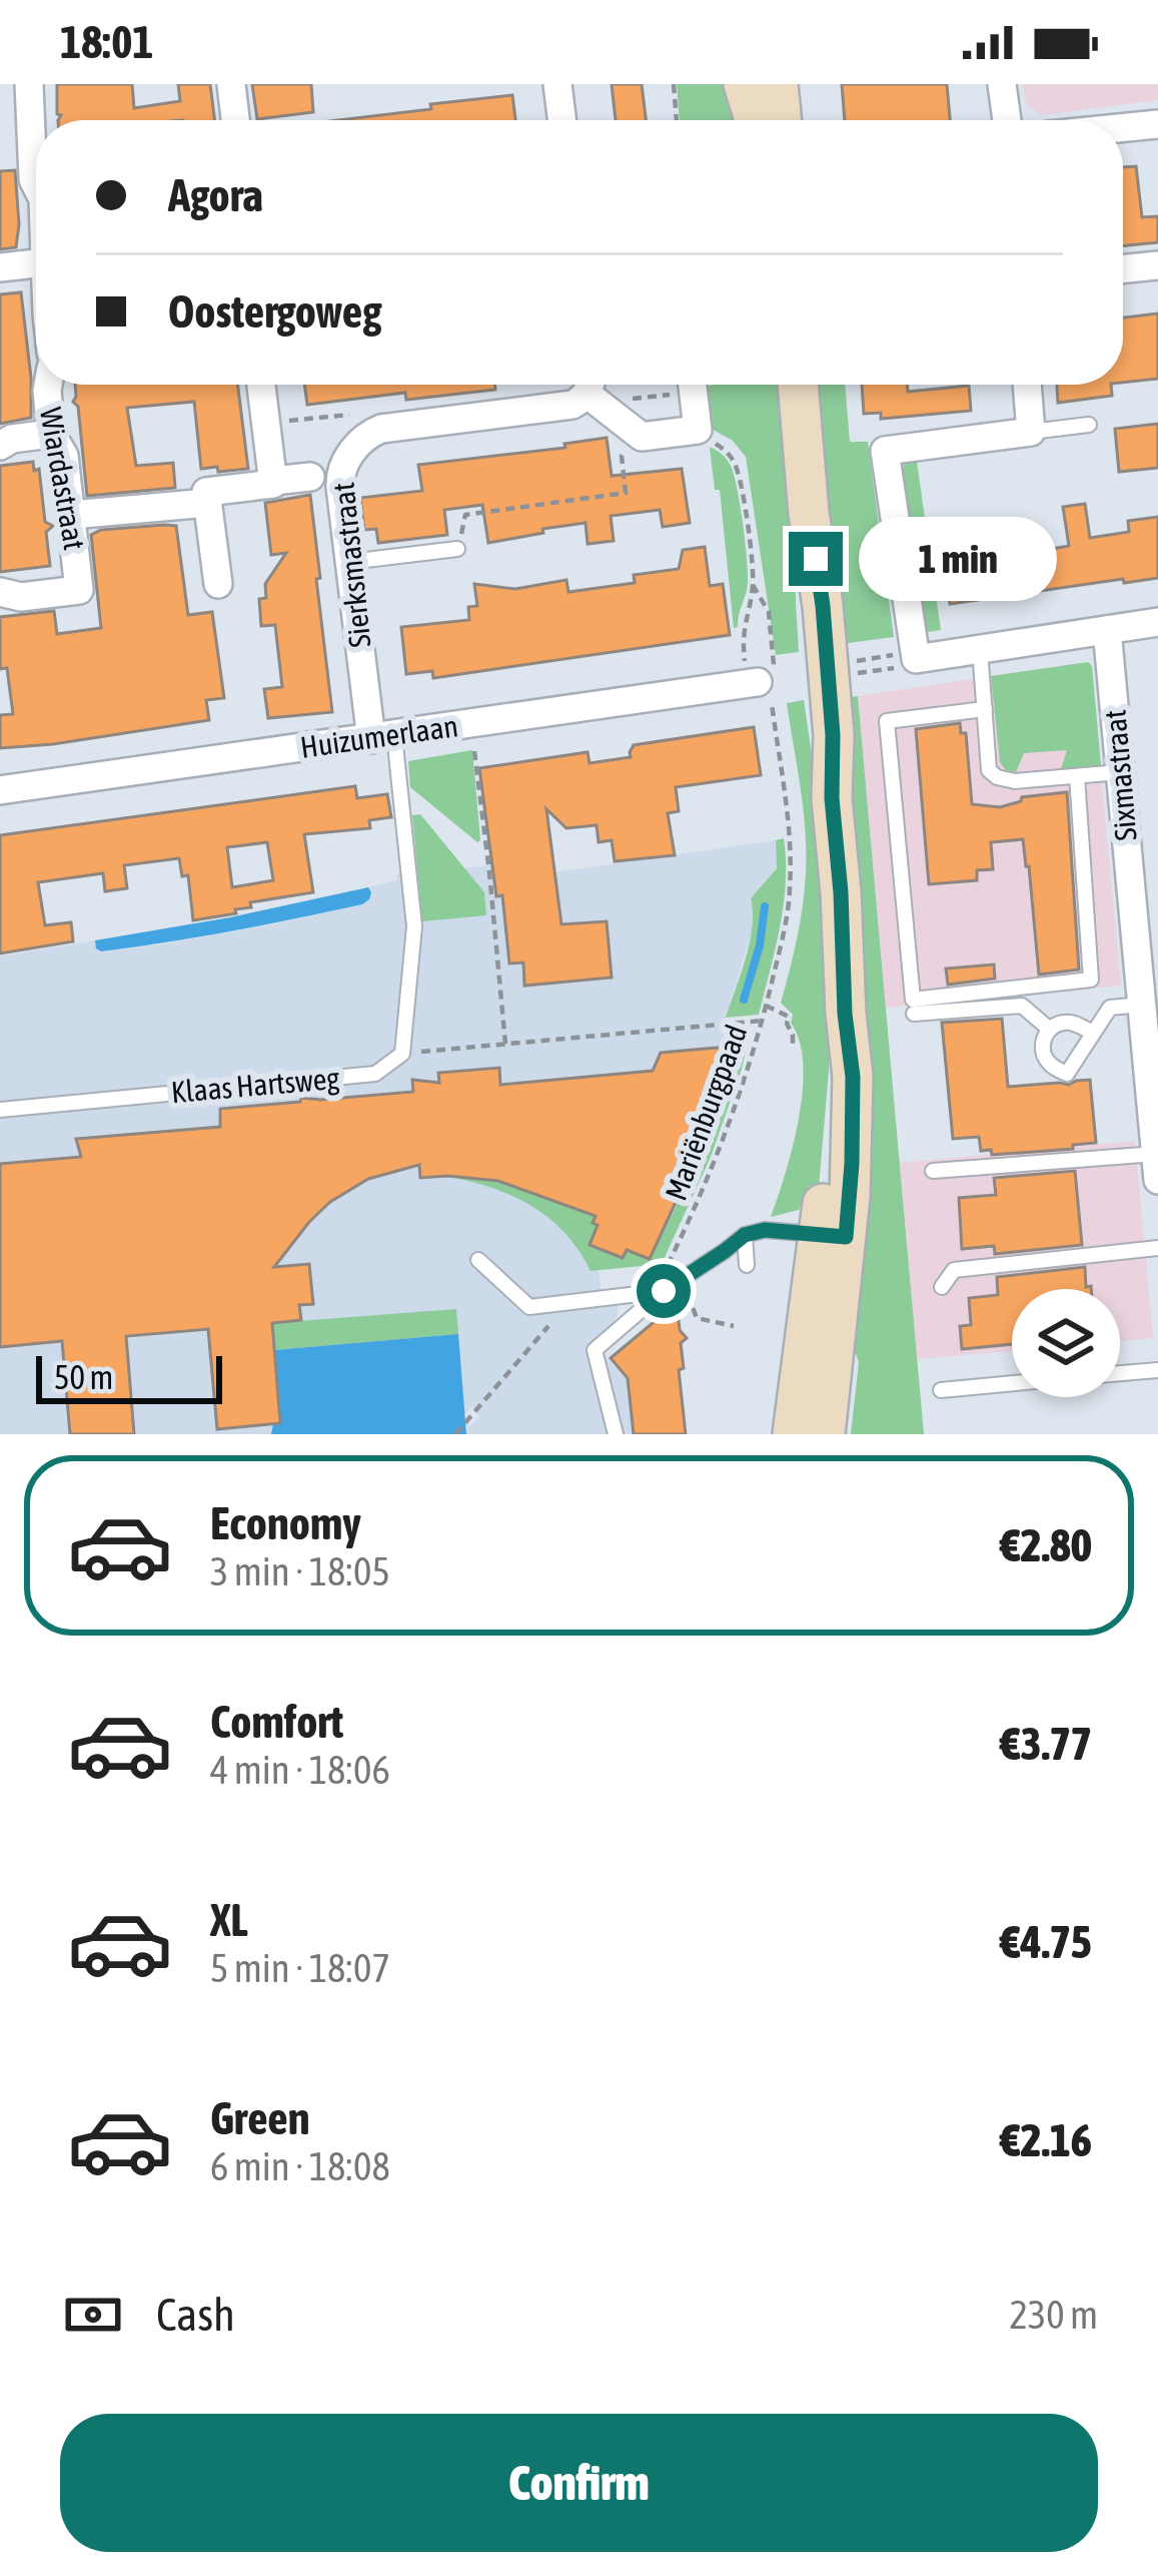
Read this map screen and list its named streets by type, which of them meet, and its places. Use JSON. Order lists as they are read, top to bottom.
{
  "streets": {
    "street": [
      "Wiardastraat",
      "Sierksmastraat",
      "Huizumerlaan",
      "Sixmastraat"
    ],
    "lane": ["Klaas Hartsweg"],
    "path": ["Mariënburgpaad"]
  },
  "crossings": [
    ["Sierksmastraat", "Huizumerlaan"],
    ["Huizumerlaan", "Mariënburgpaad"]
  ],
  "scale_bar": "50 m",
  "page": {
    "status": "18:01",
    "banner": ["Agora", "Oostergoweg"],
    "bubble": "1 min",
    "scale": "50 m",
    "list": [
      {
        "name": "Economy",
        "note": "3 min · 18:05",
        "value": "€2.80"
      },
      {
        "name": "Comfort",
        "note": "4 min · 18:06",
        "value": "€3.77"
      },
      {
        "name": "XL",
        "note": "5 min · 18:07",
        "value": "€4.75"
      },
      {
        "name": "Green",
        "note": "6 min · 18:08",
        "value": "€2.16"
      }
    ],
    "pay": ["Cash", "230 m"],
    "buttons": "Confirm"
  }
}
